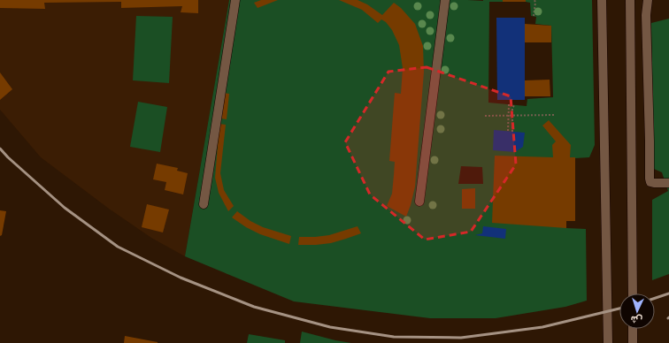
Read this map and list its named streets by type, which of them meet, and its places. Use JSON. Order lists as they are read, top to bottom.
{
  "north": "bottom"
}
